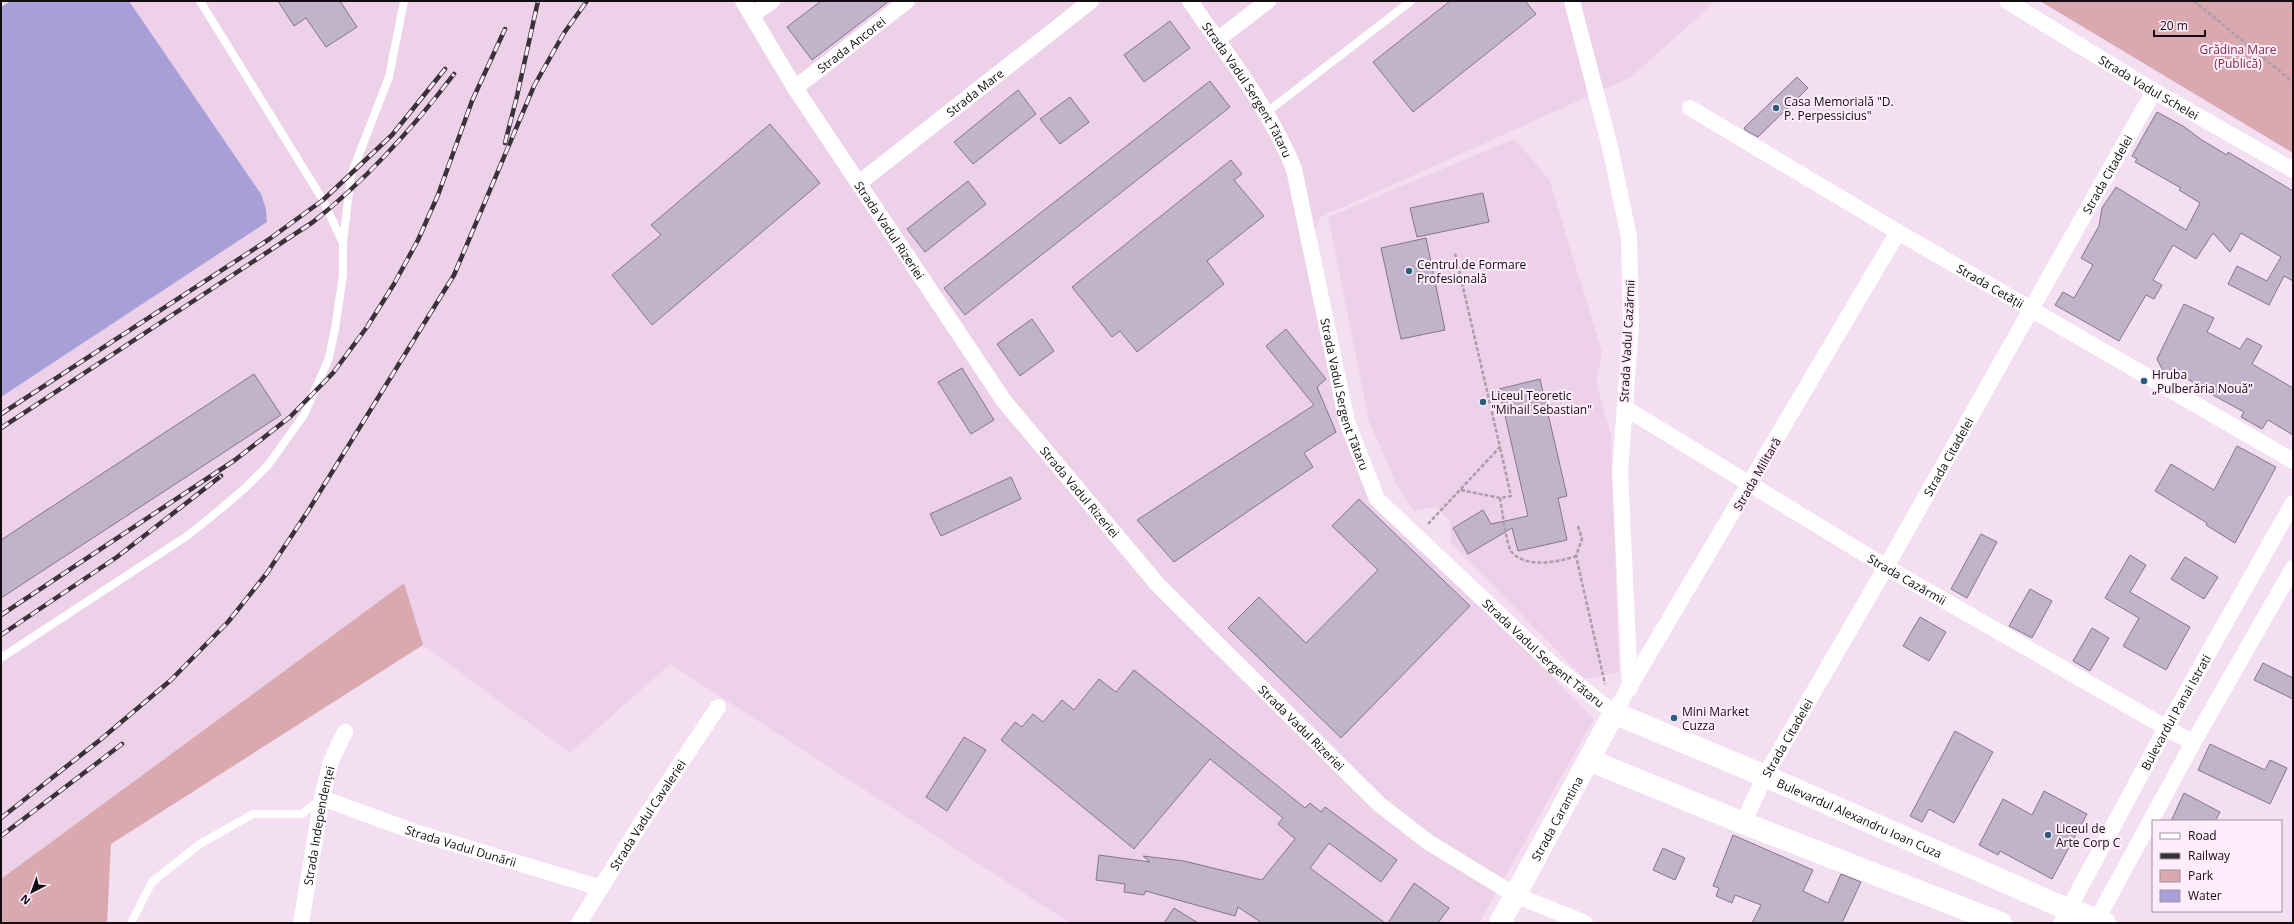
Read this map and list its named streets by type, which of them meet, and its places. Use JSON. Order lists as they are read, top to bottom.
{
  "streets": {
    "main road": ["Strada Carantina", "Bulevardul Alexandru Ioan Cuza"],
    "street": [
      "Strada Ancorei",
      "Strada Vadul Schelei",
      "Strada Vadul Sergent Tătaru",
      "Strada Mare",
      "Strada Citadelei",
      "Strada Vadul Rizeriei",
      "Strada Cetății",
      "Strada Vadul Cazărmii",
      "Strada Militară",
      "Strada Cazărmii",
      "Bulevardul Panai Istrati",
      "Strada Vadul Cavaleriei",
      "Strada Independenței",
      "Strada Vadul Dunării"
    ]
  },
  "crossings": [
    ["Strada Ancorei", "Strada Vadul Rizeriei"],
    ["Strada Vadul Schelei", "Strada Citadelei"],
    ["Strada Vadul Sergent Tătaru", "Strada Militară"],
    ["Strada Vadul Sergent Tătaru", "Strada Carantina"],
    ["Strada Vadul Sergent Tătaru", "Bulevardul Alexandru Ioan Cuza"],
    ["Strada Mare", "Strada Vadul Rizeriei"],
    ["Strada Citadelei", "Strada Cetății"],
    ["Strada Citadelei", "Strada Cazărmii"],
    ["Strada Citadelei", "Bulevardul Alexandru Ioan Cuza"],
    ["Strada Vadul Rizeriei", "Strada Carantina"],
    ["Strada Cetății", "Strada Militară"],
    ["Strada Vadul Cazărmii", "Strada Militară"],
    ["Strada Vadul Cazărmii", "Strada Cazărmii"],
    ["Strada Militară", "Strada Cazărmii"],
    ["Strada Militară", "Strada Carantina"],
    ["Strada Militară", "Bulevardul Alexandru Ioan Cuza"],
    ["Strada Cazărmii", "Bulevardul Panai Istrati"],
    ["Bulevardul Panai Istrati", "Bulevardul Alexandru Ioan Cuza"],
    ["Strada Vadul Cavaleriei", "Strada Vadul Dunării"],
    ["Strada Carantina", "Bulevardul Alexandru Ioan Cuza"],
    ["Strada Independenței", "Strada Vadul Dunării"]
  ],
  "parks": ["Grădina Mare (Publică)"],
  "places": [
    "Casa Memorială \"D. P. Perpessicius\"",
    "Centrul de Formare Profesională",
    "Hruba „Pulberăria Nouă”",
    "Liceul Teoretic \"Mihail Sebastian\"",
    "Mini Market Cuzza",
    "Liceul de Arte Corp C"
  ],
  "legend": [
    "Road",
    "Railway",
    "Park",
    "Water"
  ],
  "scale_bar": "20 m",
  "north": "bottom left"
}
